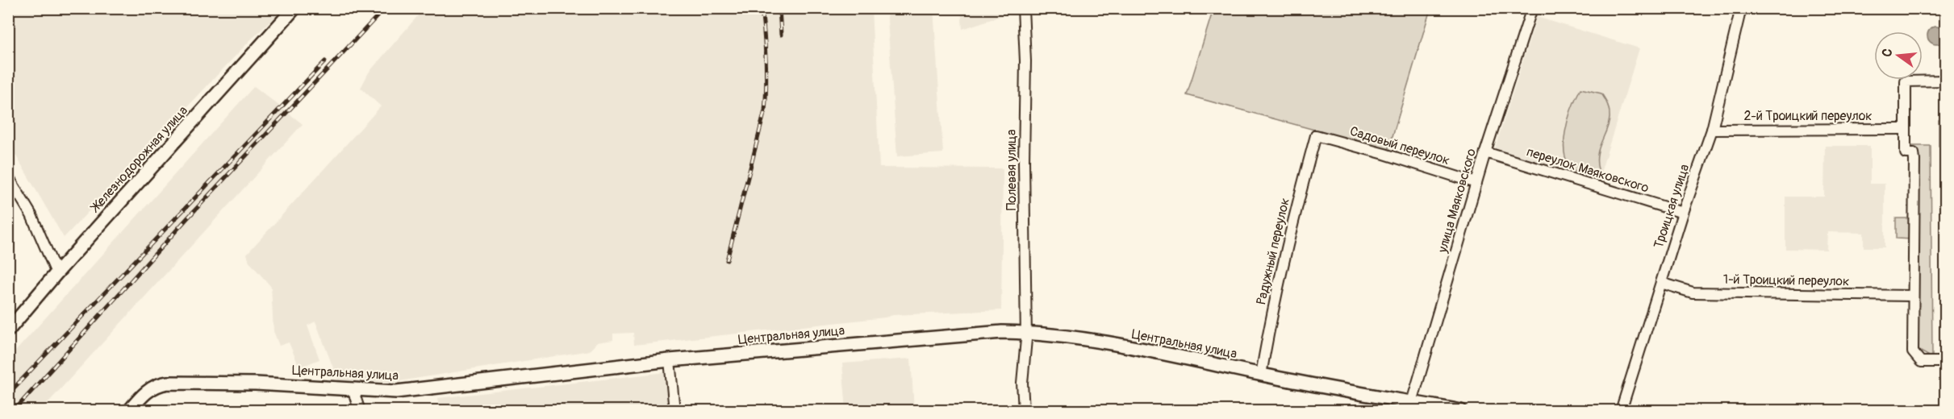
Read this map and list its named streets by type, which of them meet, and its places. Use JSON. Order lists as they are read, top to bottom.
{
  "streets": {
    "main road": ["Железнодорожная улица", "Центральная улица"],
    "street": [
      "2-й Троицкий переулок",
      "Садовый переулок",
      "Полевая улица",
      "переулок Маяковского",
      "улица Маяковского",
      "Троицкая улица",
      "Радужный переулок",
      "1-й Троицкий переулок"
    ]
  },
  "crossings": [
    ["2-й Троицкий переулок", "Троицкая улица"],
    ["Садовый переулок", "улица Маяковского"],
    ["Садовый переулок", "Радужный переулок"],
    ["Полевая улица", "Центральная улица"],
    ["переулок Маяковского", "улица Маяковского"],
    ["переулок Маяковского", "Троицкая улица"],
    ["улица Маяковского", "Центральная улица"],
    ["Троицкая улица", "1-й Троицкий переулок"],
    ["Радужный переулок", "Центральная улица"]
  ],
  "north": "left"
}
